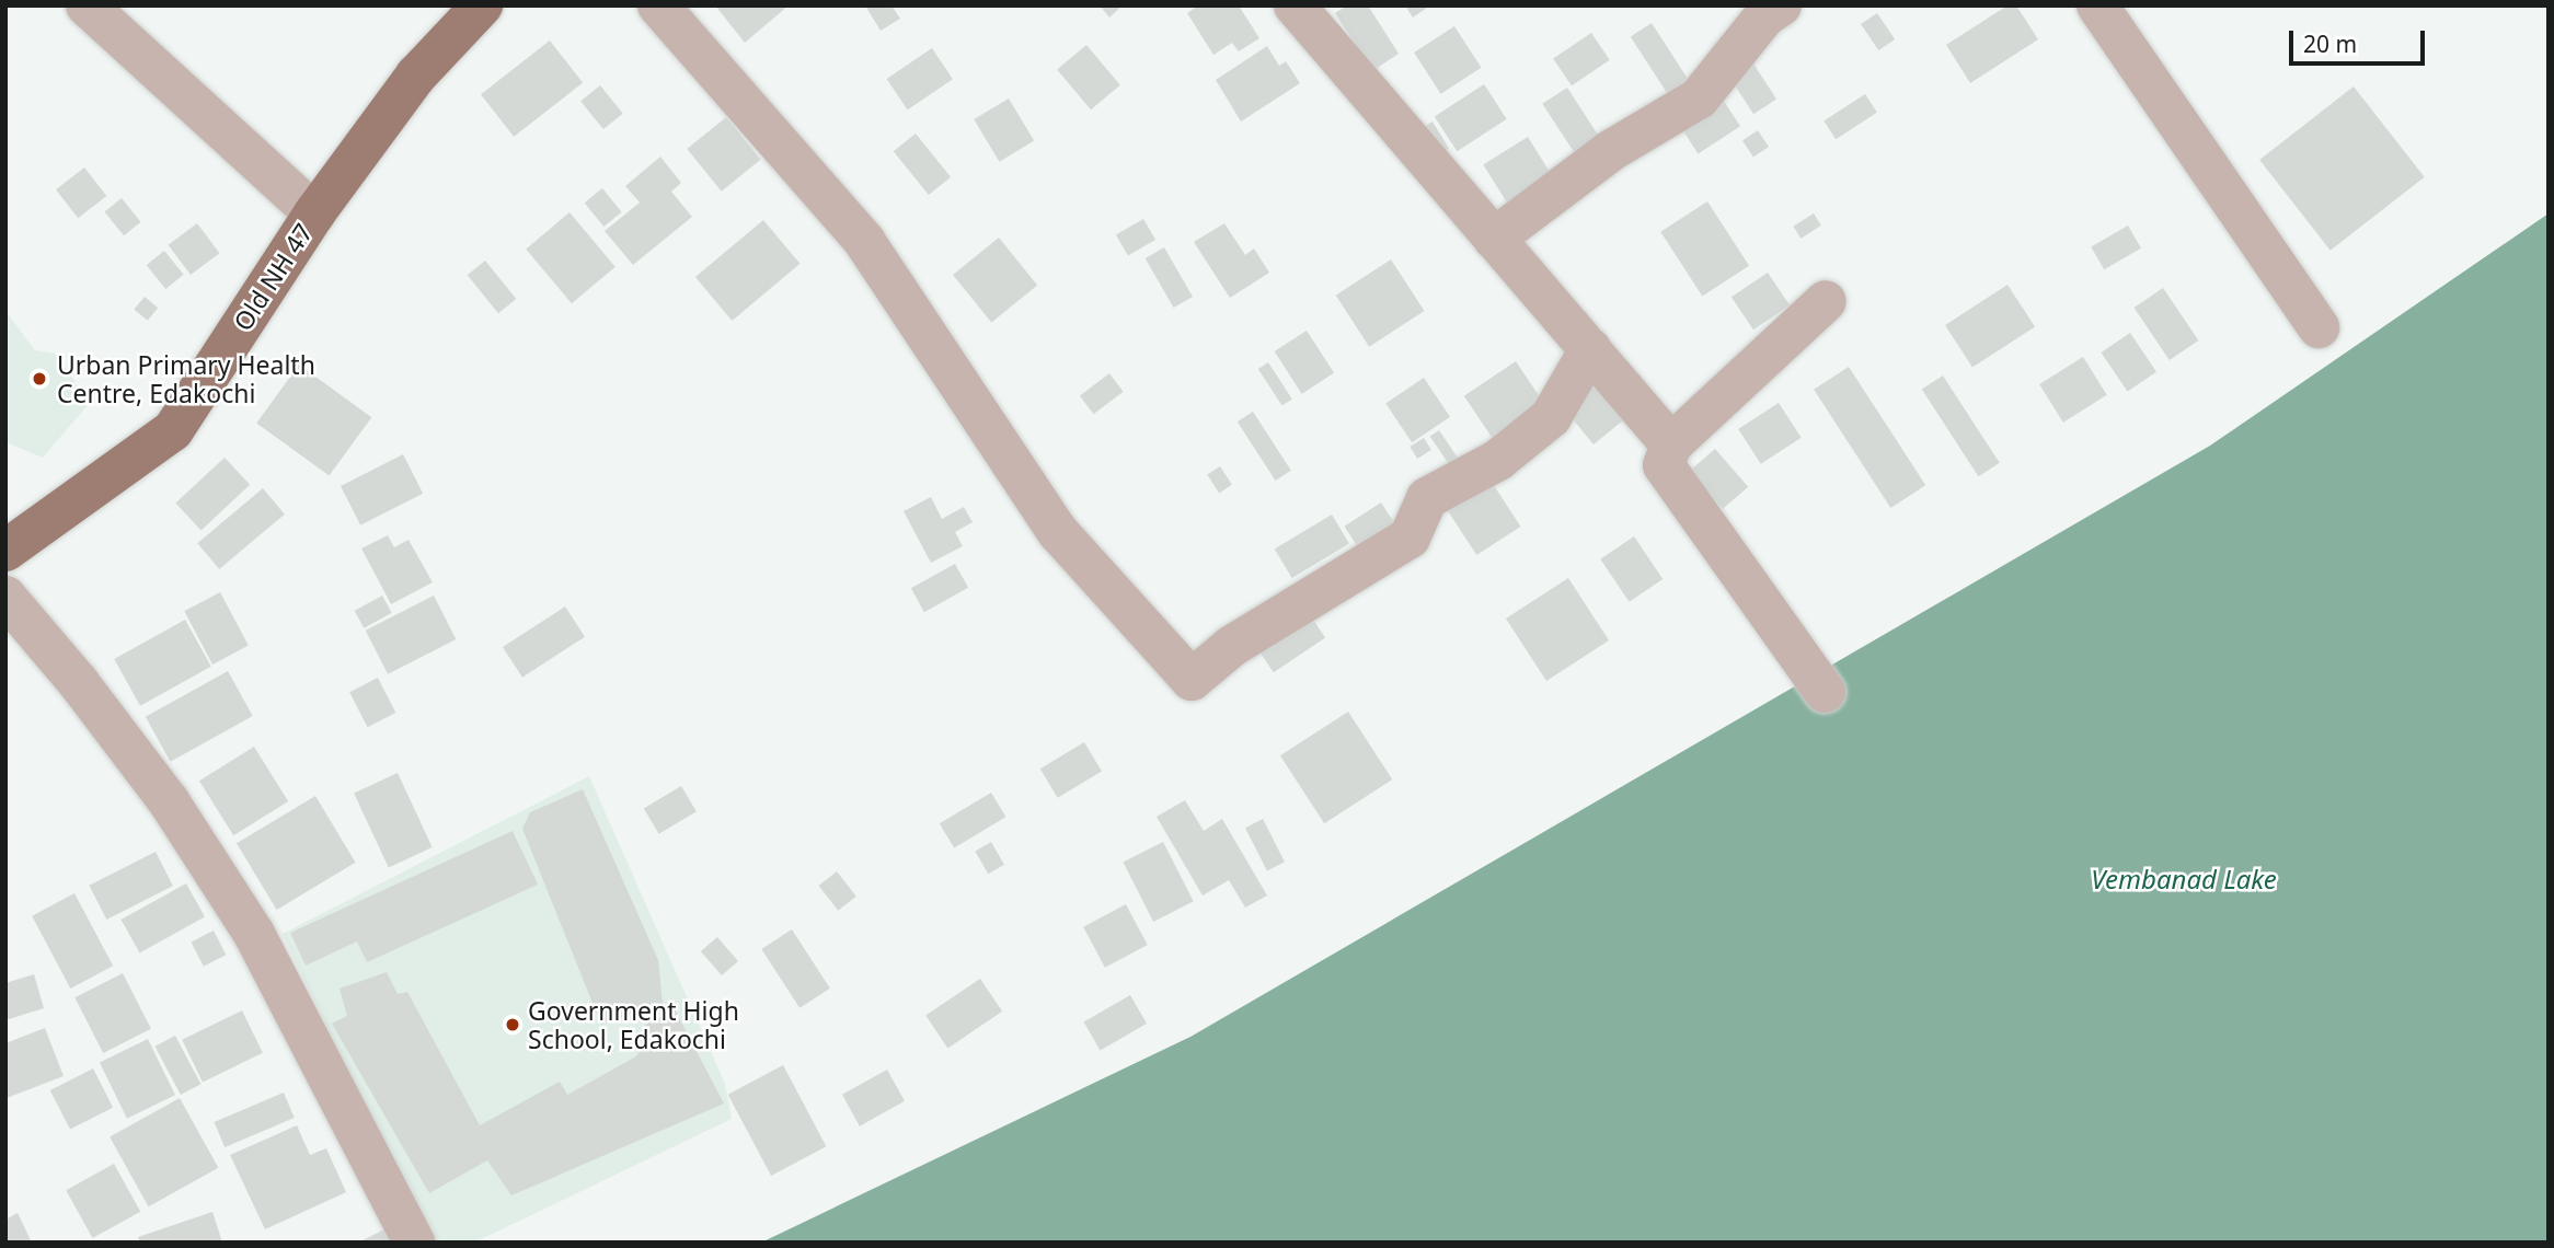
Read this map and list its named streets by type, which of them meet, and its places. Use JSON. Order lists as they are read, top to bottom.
{
  "streets": {
    "main road": ["Old NH 47"]
  },
  "water": ["Vembanad Lake"],
  "places": ["Urban Primary Health Centre, Edakochi", "Government High School, Edakochi"],
  "scale_bar": "20 m"
}
